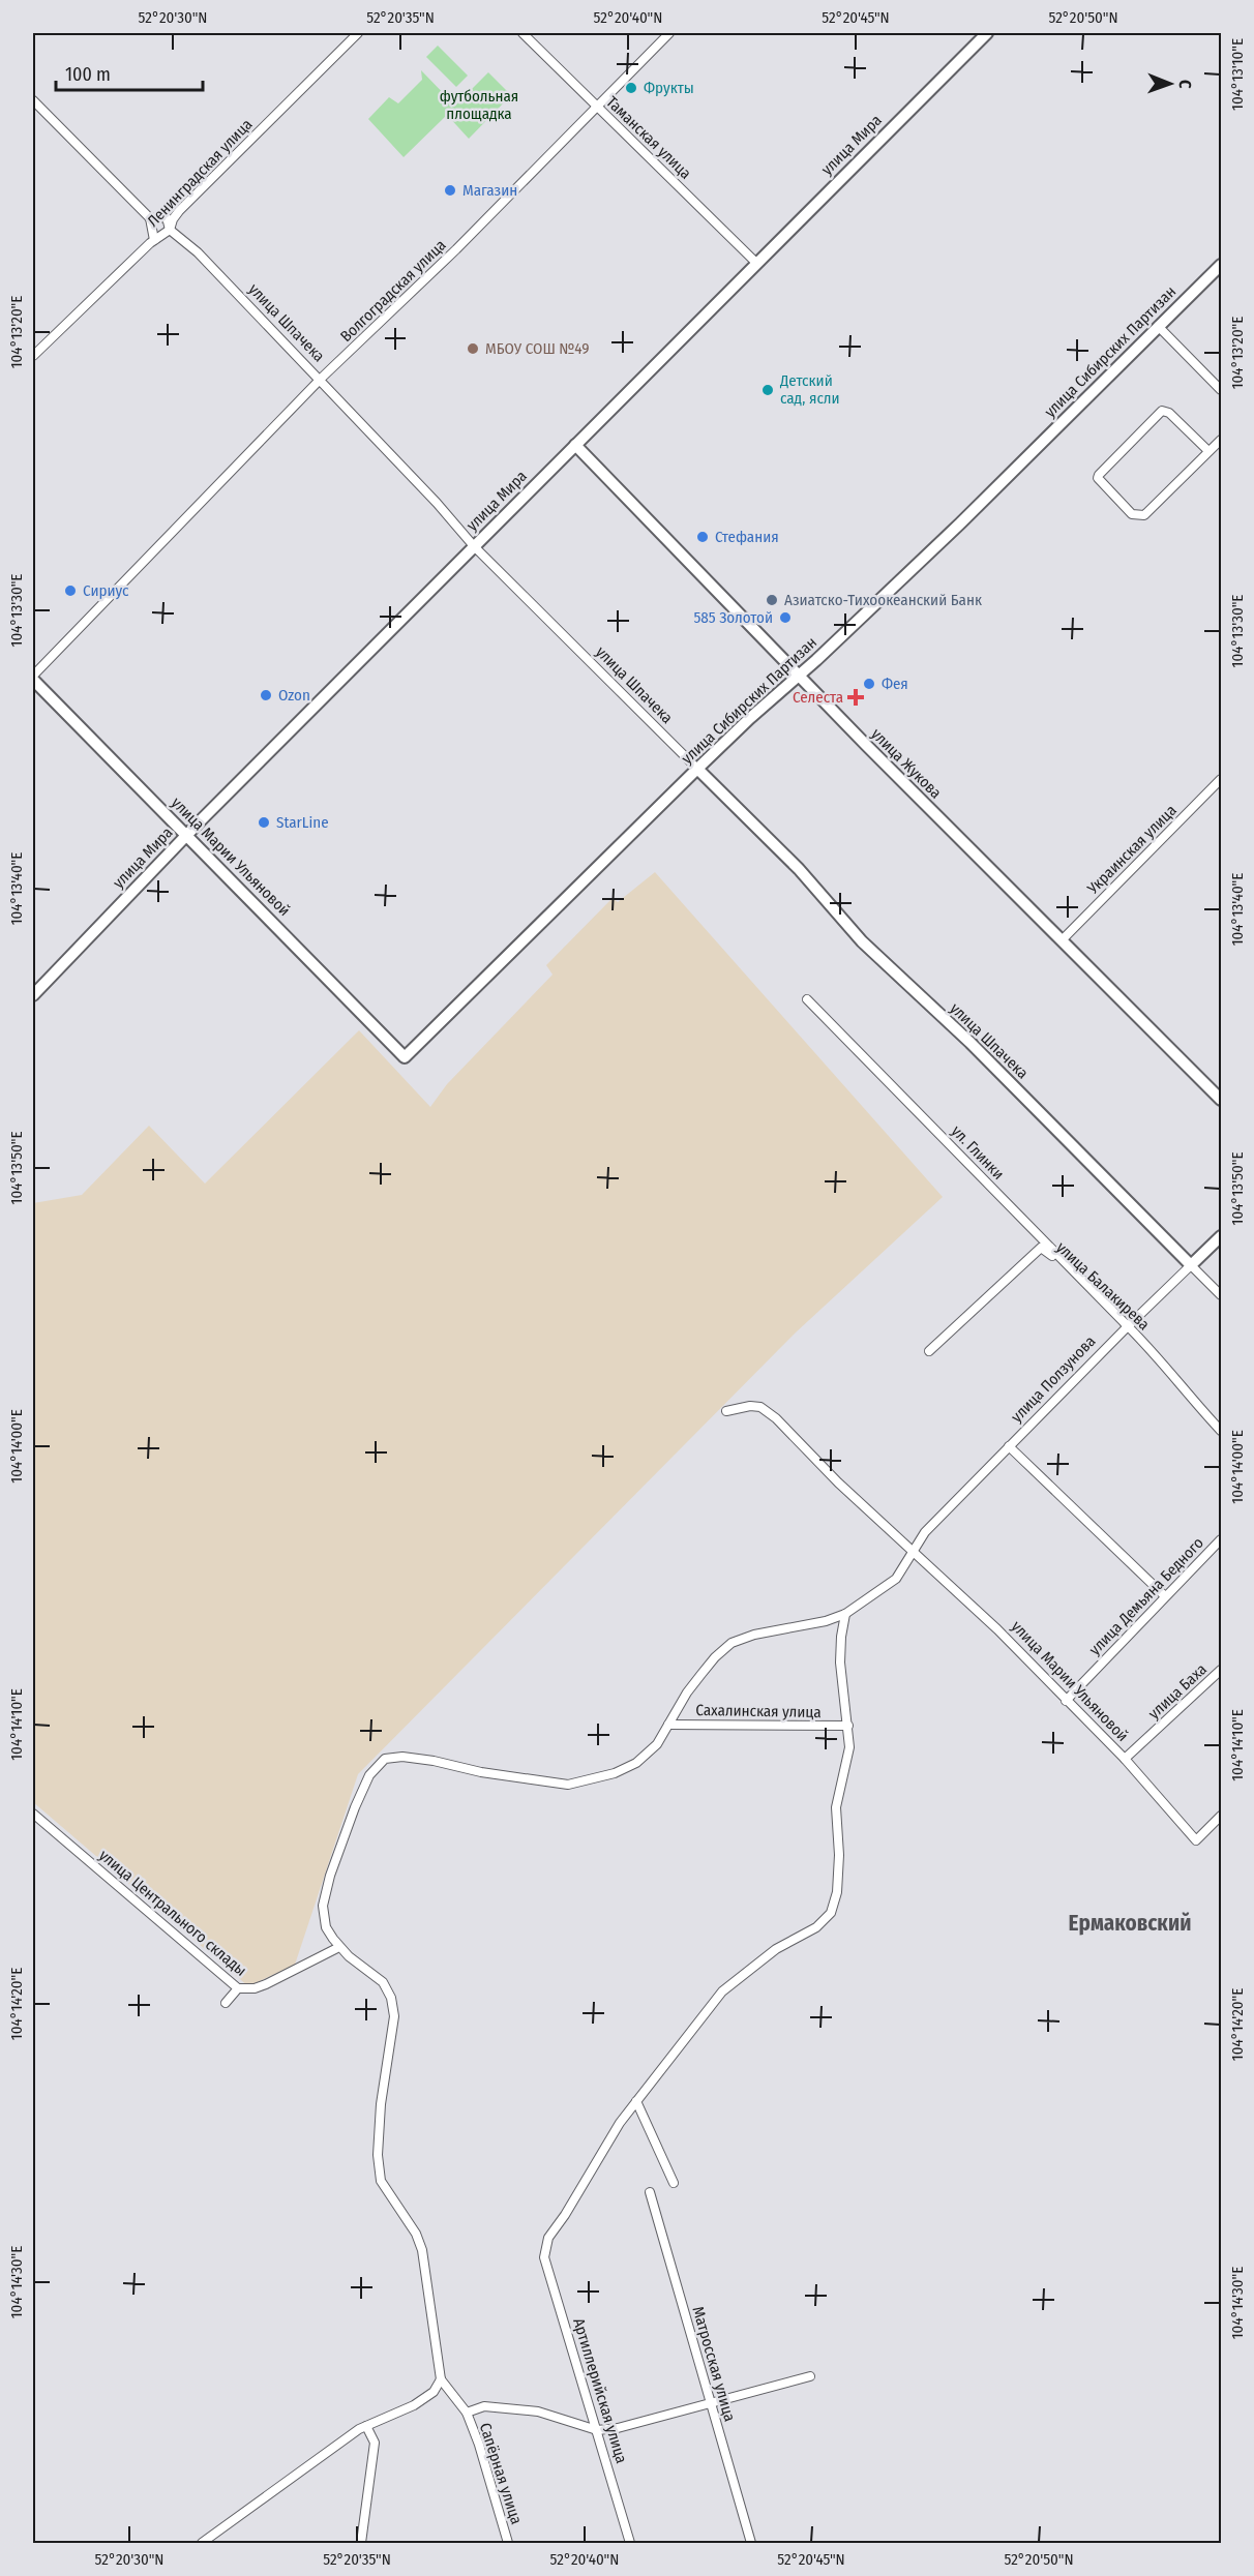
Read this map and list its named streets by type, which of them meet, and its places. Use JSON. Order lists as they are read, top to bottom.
{
  "streets": {
    "street": [
      "Таманская улица",
      "улица Мира",
      "Ленинградская улица",
      "Волгоградская улица",
      "улица Шпачека",
      "улица Сибирских Партизан",
      "улица Жукова",
      "Украинская улица",
      "улица Марии Ульяновой",
      "ул. Глинки",
      "улица Балакирева",
      "улица Ползунова",
      "улица Демьяна Бедного",
      "улица Баха",
      "Сахалинская улица",
      "улица Центрального склады",
      "Матросская улица",
      "Артиллерийская улица",
      "Сапёрная улица"
    ]
  },
  "crossings": [
    ["Таманская улица", "улица Мира"],
    ["Таманская улица", "Волгоградская улица"],
    ["улица Мира", "улица Шпачека"],
    ["улица Мира", "улица Жукова"],
    ["улица Мира", "улица Марии Ульяновой"],
    ["Ленинградская улица", "улица Шпачека"],
    ["Волгоградская улица", "улица Шпачека"],
    ["улица Шпачека", "улица Сибирских Партизан"],
    ["улица Шпачека", "улица Ползунова"],
    ["улица Сибирских Партизан", "улица Жукова"],
    ["улица Сибирских Партизан", "улица Марии Ульяновой"],
    ["улица Жукова", "Украинская улица"],
    ["улица Марии Ульяновой", "улица Ползунова"],
    ["улица Марии Ульяновой", "улица Демьяна Бедного"],
    ["улица Марии Ульяновой", "улица Баха"],
    ["ул. Глинки", "улица Балакирева"],
    ["ул. Глинки", "улица Ползунова"],
    ["улица Балакирева", "улица Ползунова"],
    ["улица Ползунова", "Сахалинская улица"],
    ["улица Ползунова", "улица Центрального склады"],
    ["улица Ползунова", "Артиллерийская улица"],
    ["улица Ползунова", "Сапёрная улица"],
    ["Сахалинская улица", "Артиллерийская улица"]
  ],
  "districts": ["Ермаковский"],
  "parks": ["футбольная площадка"],
  "places": {
    "other": [
      "Фрукты",
      "Магазин",
      "МБОУ СОШ №49",
      "Детский сад, ясли",
      "Стефания",
      "Сириус",
      "Азиатско-Тихоокеанский Банк",
      "585 Золотой",
      "Фея",
      "Ozon",
      "StarLine"
    ],
    "health": ["Селеста"]
  },
  "scale_bar": "100 m",
  "north": "right",
  "coordinates": [
    "52°20'30\"N",
    "52°20'35\"N",
    "52°20'40\"N",
    "52°20'45\"N",
    "52°20'50\"N",
    "104°13'10\"E",
    "104°13'20\"E",
    "104°13'30\"E",
    "104°13'40\"E",
    "104°13'50\"E",
    "104°14'00\"E",
    "104°14'10\"E",
    "104°14'20\"E",
    "104°14'30\"E"
  ]
}
